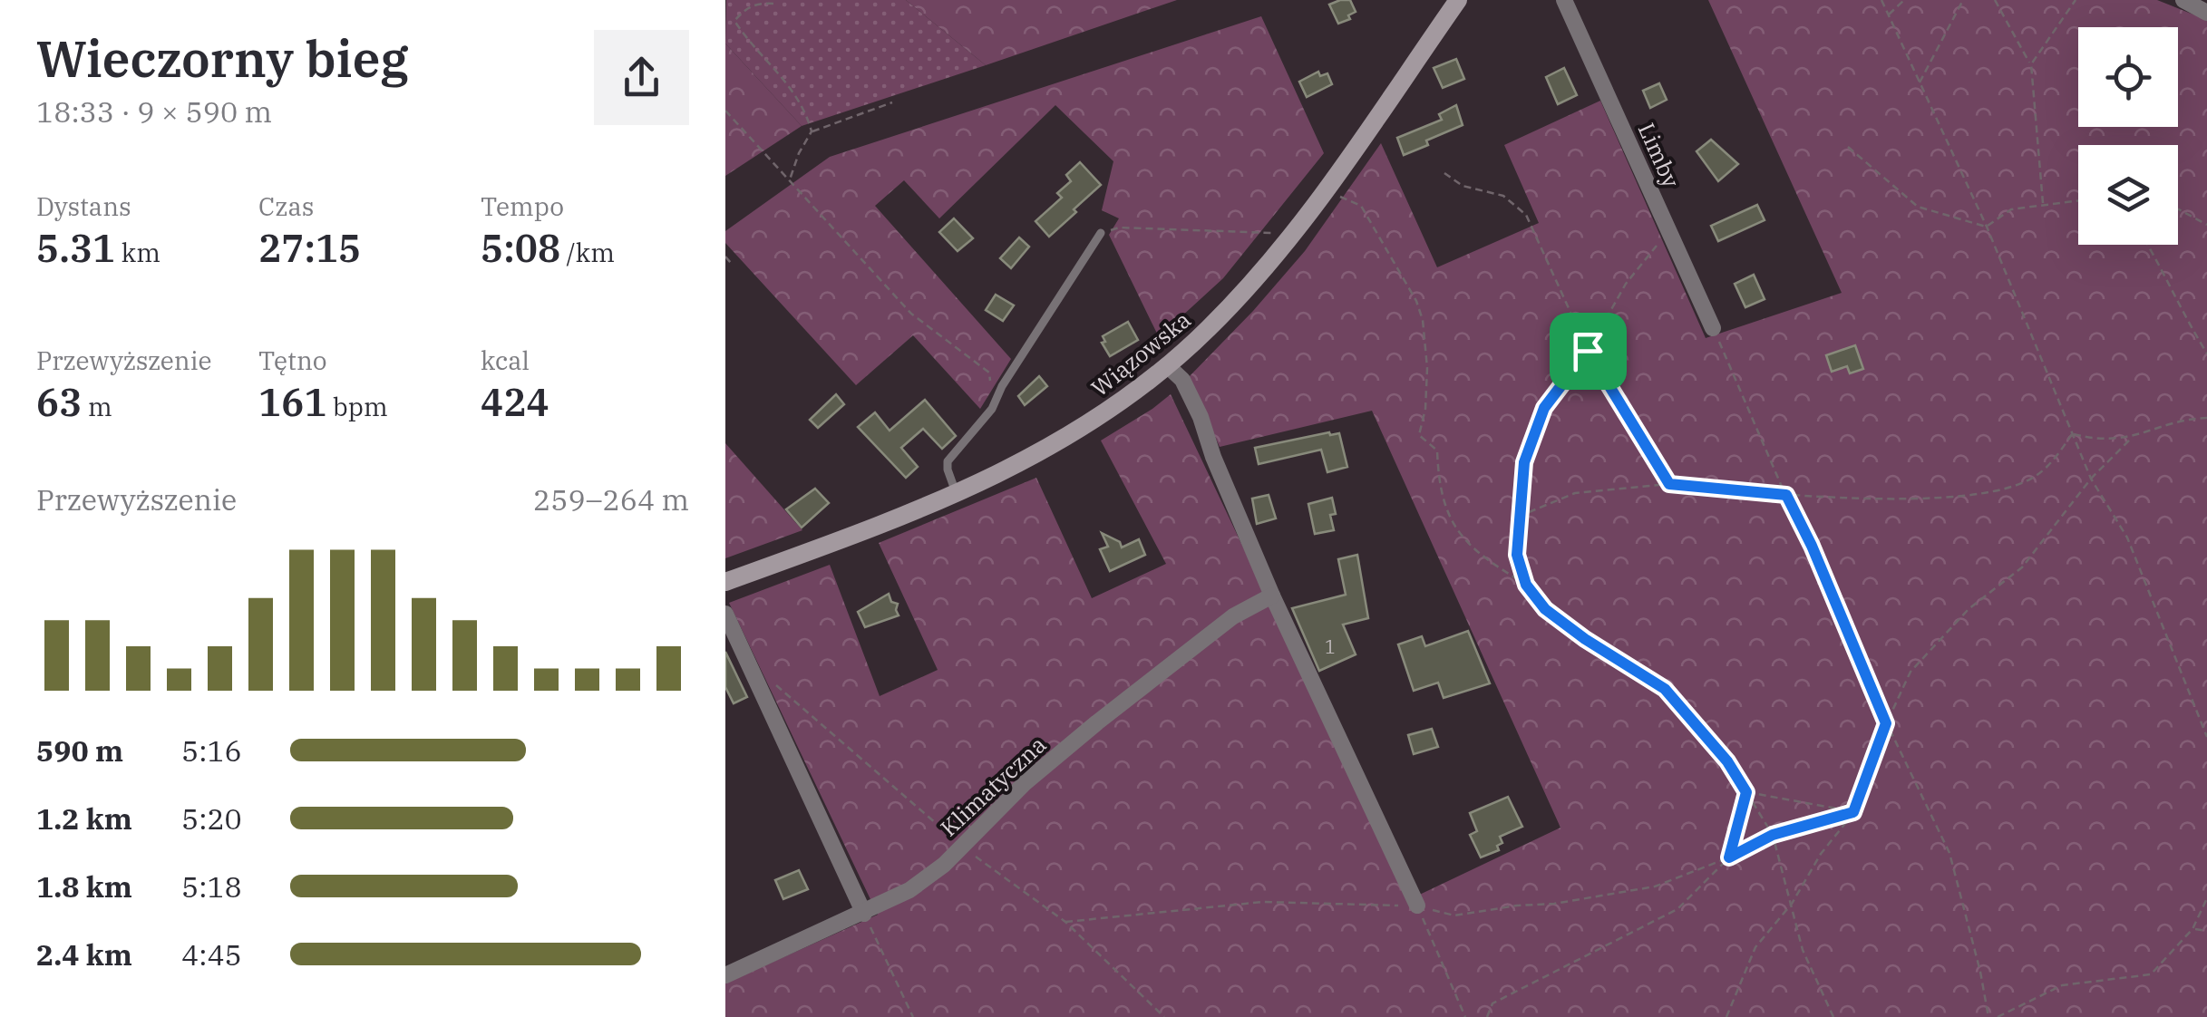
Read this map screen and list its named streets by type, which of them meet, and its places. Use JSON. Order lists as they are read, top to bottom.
{
  "streets": {
    "main road": ["Wiązowska"],
    "street": ["Limby", "Klimatyczna"]
  },
  "house_numbers": ["1"],
  "page": {
    "heading": ["Wieczorny bieg", "18:33 · 9 × 590 m"],
    "stats": [
      ["Dystans", "5.31 km"],
      ["Czas", "27:15"],
      ["Tempo", "5:08 /km"],
      ["Przewyższenie", "63 m"],
      ["Tętno", "161 bpm"],
      ["kcal", "424"]
    ],
    "chart": ["Przewyższenie", "259–264 m"],
    "list": [
      {
        "name": "590 m",
        "note": "5:16"
      },
      {
        "name": "1.2 km",
        "note": "5:20"
      },
      {
        "name": "1.8 km",
        "note": "5:18"
      },
      {
        "name": "2.4 km",
        "note": "4:45"
      }
    ]
  }
}
